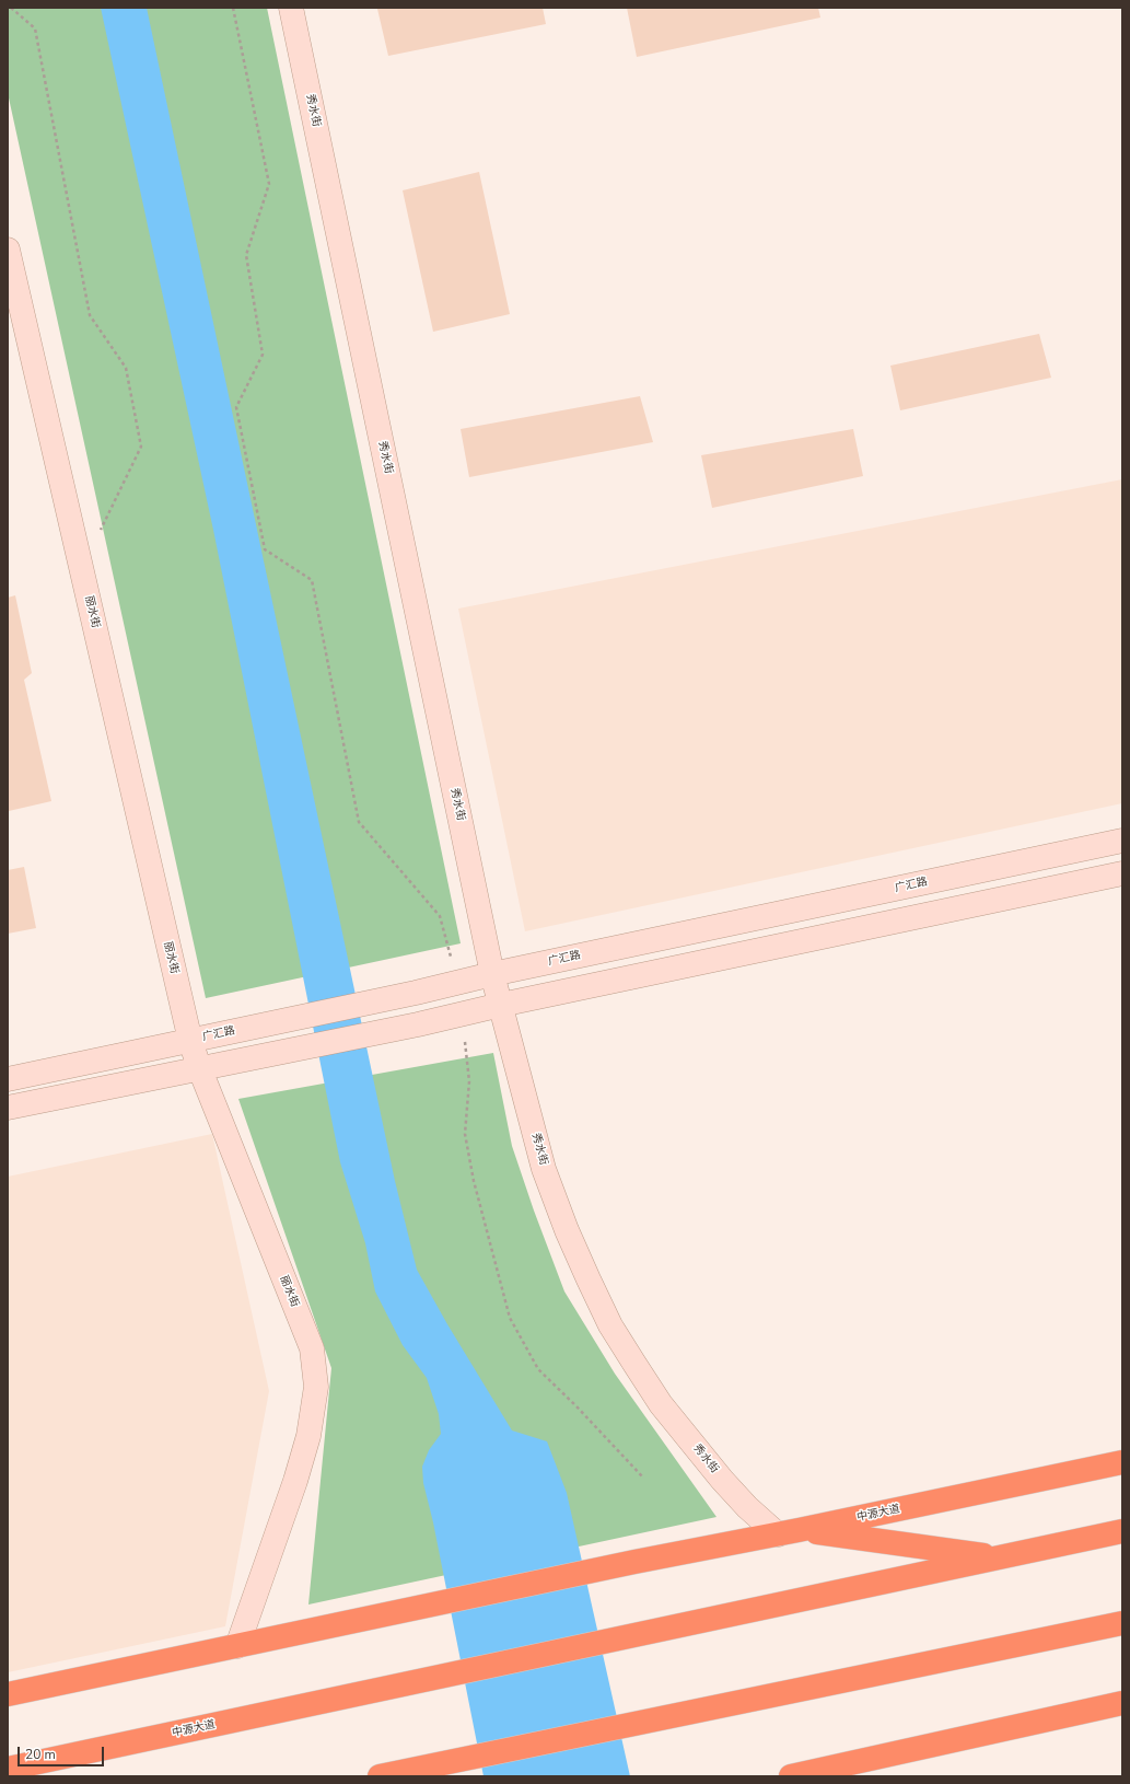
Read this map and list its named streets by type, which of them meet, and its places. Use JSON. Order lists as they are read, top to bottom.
{
  "streets": {
    "highway": ["中源大道"],
    "main road": ["秀水街", "丽水街", "广汇路"]
  },
  "crossings": [
    ["秀水街", "广汇路"],
    ["秀水街", "中源大道"],
    ["丽水街", "广汇路"],
    ["丽水街", "中源大道"]
  ],
  "scale_bar": "20 m"
}
